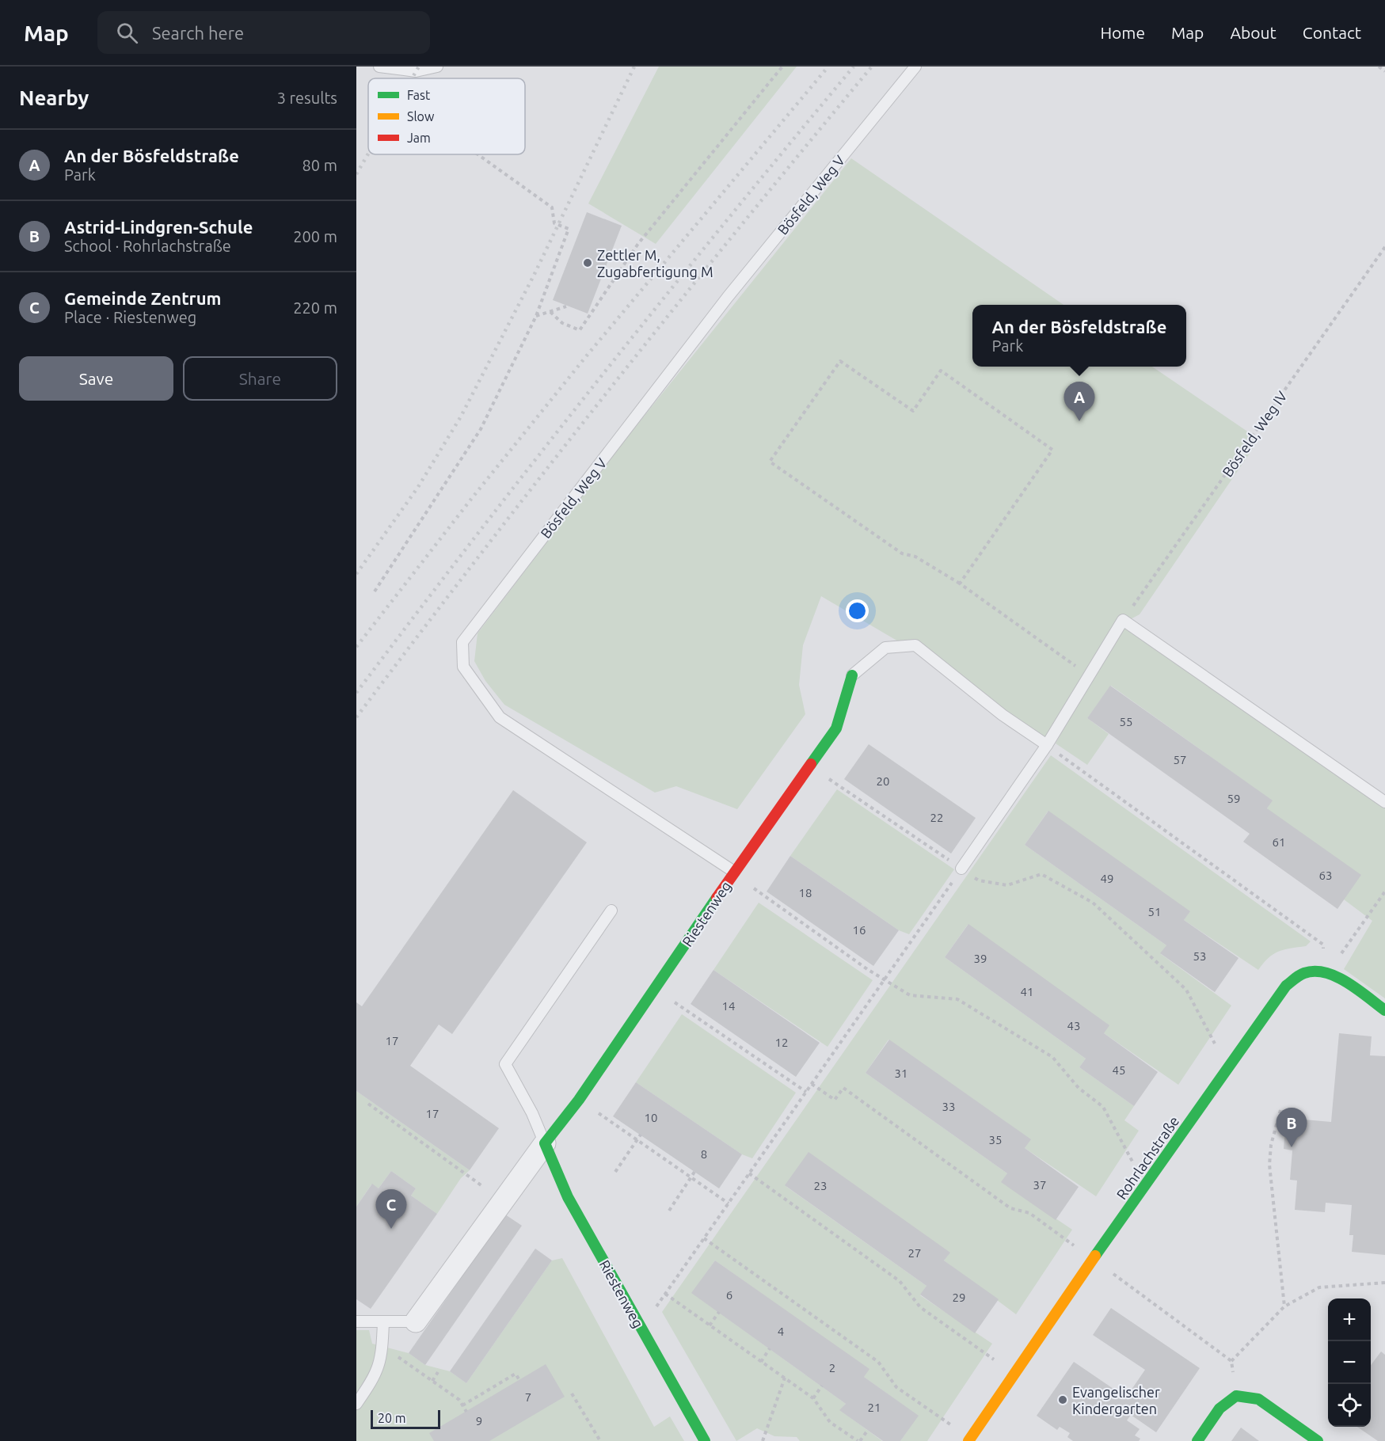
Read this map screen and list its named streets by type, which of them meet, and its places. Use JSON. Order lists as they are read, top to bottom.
{
  "streets": {
    "street": ["Riestenweg", "Rohrlachstraße"],
    "lane": ["Bösfeld, Weg V"],
    "path": ["Bösfeld, Weg IV"]
  },
  "crossings": [
    ["Bösfeld, Weg V", "Riestenweg"]
  ],
  "places": ["Zettler M, Zugabfertigung M", "Evangelischer Kindergarten"],
  "house_numbers": [
    "55",
    "57",
    "20",
    "59",
    "22",
    "61",
    "63",
    "49",
    "18",
    "51",
    "16",
    "53",
    "39",
    "41",
    "14",
    "43",
    "17",
    "12",
    "45",
    "31",
    "33",
    "17",
    "10",
    "35",
    "8",
    "37",
    "23",
    "27",
    "6",
    "29",
    "4",
    "2",
    "7",
    "21",
    "9"
  ],
  "legend": ["Fast", "Slow", "Jam"],
  "scale_bar": "20 m",
  "page": {
    "header": "Map",
    "search": "Search here",
    "nav": [
      "Home",
      "Map",
      "About",
      "Contact"
    ],
    "heading": ["Nearby", "3 results"],
    "list": [
      {
        "mark": "A",
        "name": "An der Bösfeldstraße",
        "note": "Park",
        "value": "80 m"
      },
      {
        "mark": "B",
        "name": "Astrid-Lindgren-Schule",
        "note": "School · Rohrlachstraße",
        "value": "200 m"
      },
      {
        "mark": "C",
        "name": "Gemeinde Zentrum",
        "note": "Place · Riestenweg",
        "value": "220 m"
      }
    ],
    "popup": ["An der Bösfeldstraße", "Park"],
    "buttons": ["Save", "Share"],
    "pins": ["A", "B", "C"],
    "map_buttons": ["+", "−"],
    "scale": "20 m"
  }
}
